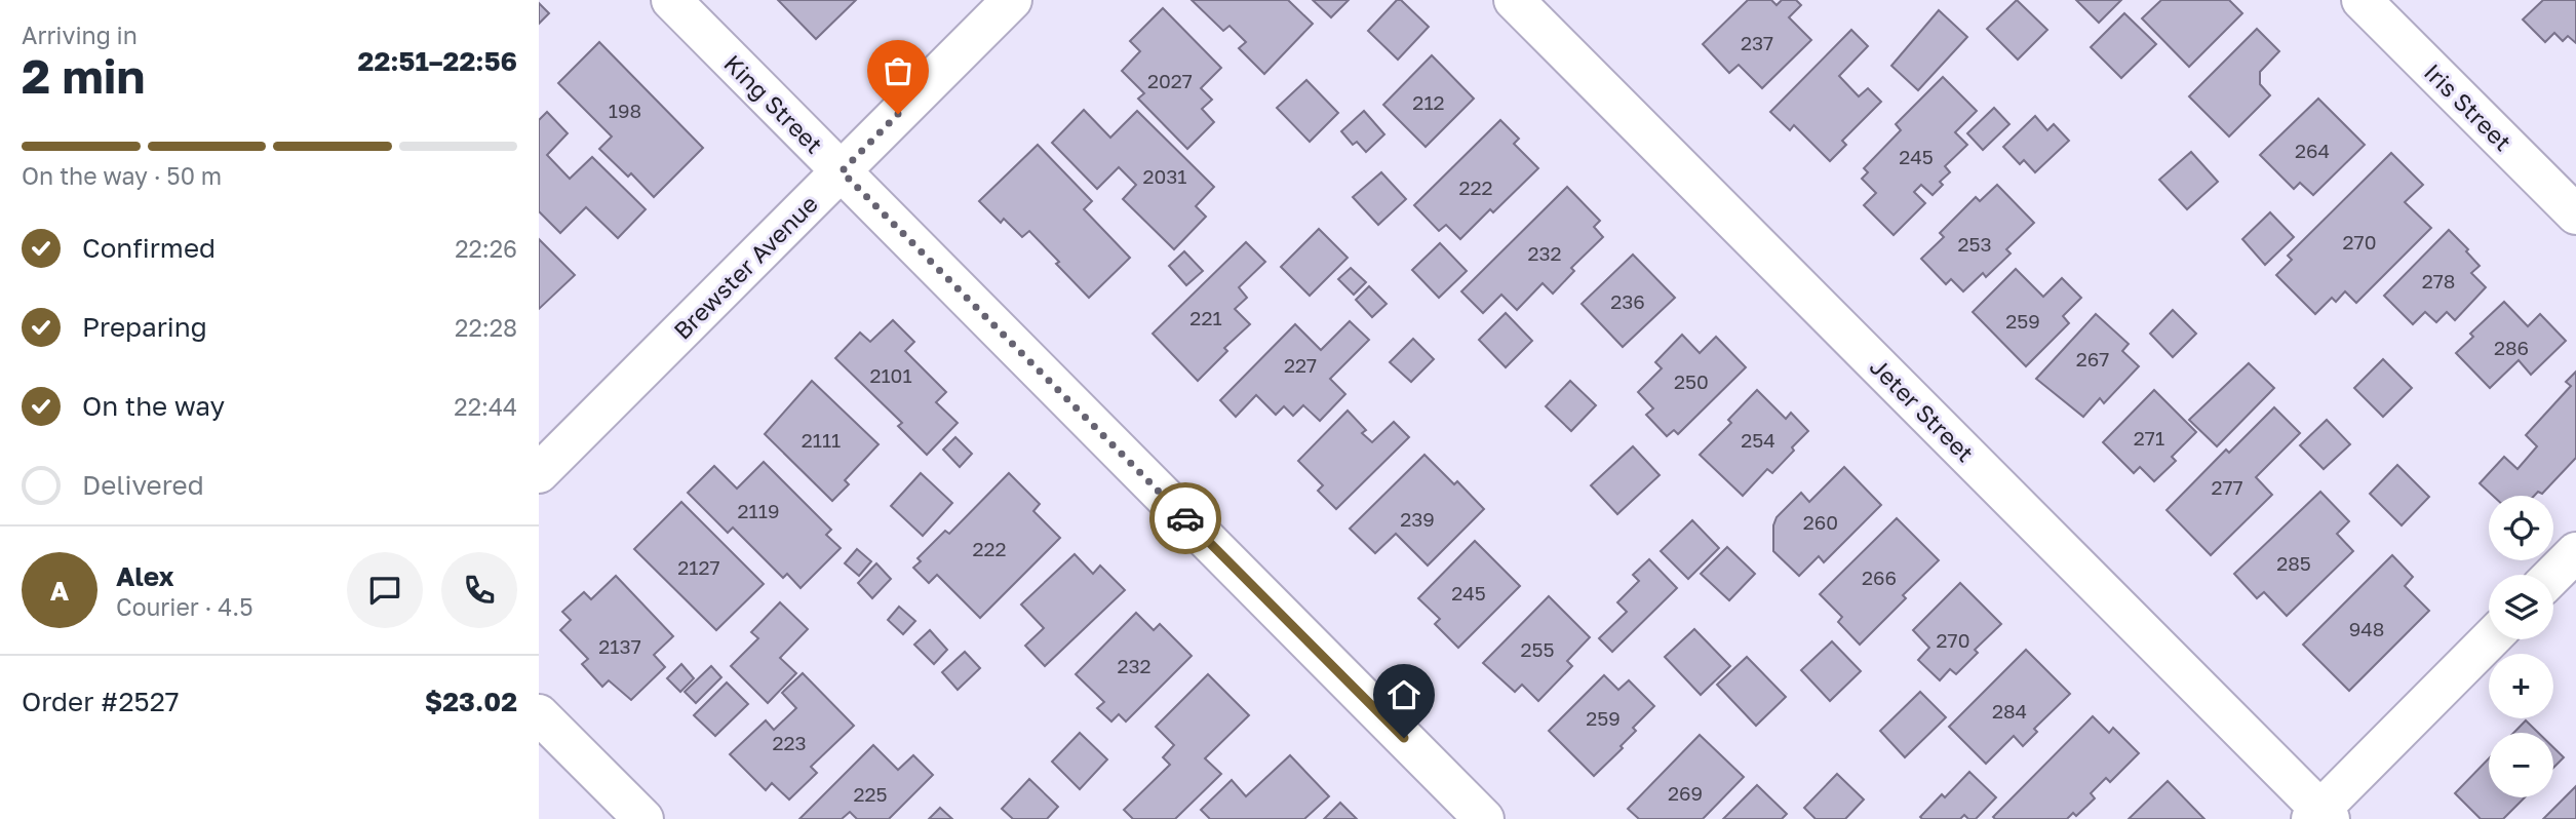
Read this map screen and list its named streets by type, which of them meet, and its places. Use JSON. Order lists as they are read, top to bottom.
{
  "streets": {
    "street": [
      "King Street",
      "Iris Street",
      "Brewster Avenue",
      "Jeter Street"
    ]
  },
  "crossings": [
    ["King Street", "Brewster Avenue"]
  ],
  "house_numbers": [
    "237",
    "2027",
    "212",
    "198",
    "264",
    "245",
    "2031",
    "222",
    "270",
    "253",
    "232",
    "278",
    "236",
    "221",
    "259",
    "286",
    "267",
    "227",
    "2101",
    "250",
    "271",
    "2111",
    "254",
    "277",
    "2119",
    "239",
    "260",
    "222",
    "285",
    "2127",
    "266",
    "245",
    "948",
    "270",
    "2137",
    "255",
    "232",
    "284",
    "259",
    "223",
    "269",
    "225"
  ],
  "page": {
    "heading": ["2 min", "Arriving in", "22:51–22:56"],
    "panel": [
      "Alex",
      "Courier · 4.5",
      "Order #2527",
      "$23.02"
    ],
    "bar": "On the way · 50 m",
    "list": [
      ["Confirmed", "22:26"],
      ["Preparing", "22:28"],
      ["On the way", "22:44"],
      "Delivered"
    ],
    "map_buttons": ["+", "−"],
    "round": "A"
  }
}
